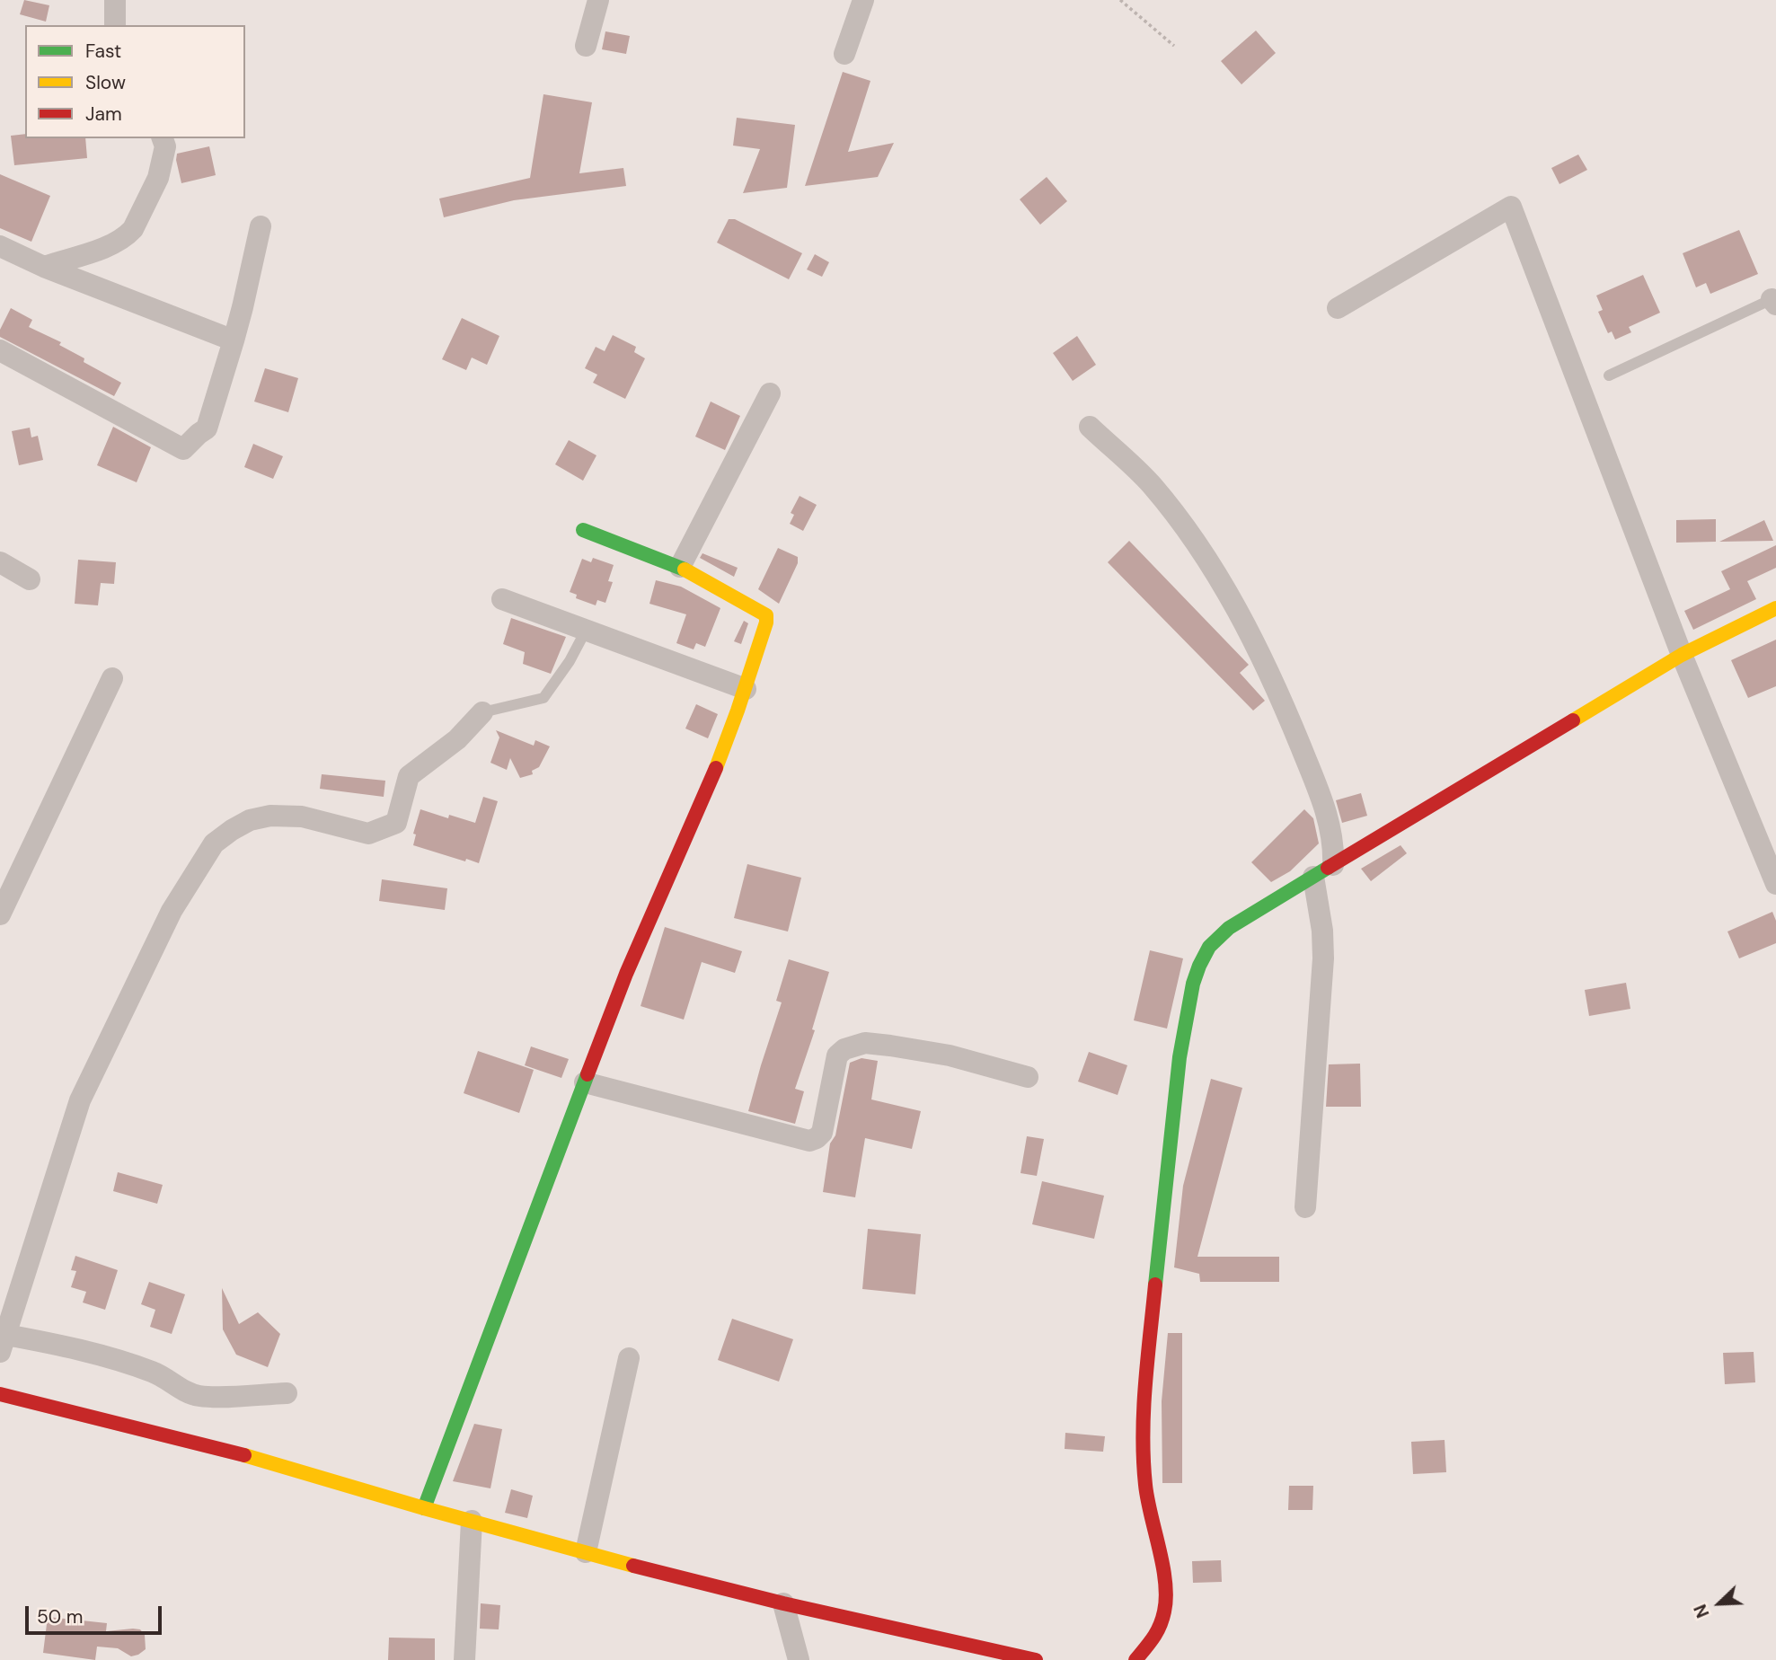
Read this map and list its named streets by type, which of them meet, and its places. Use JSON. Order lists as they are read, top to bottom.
{
  "legend": ["Fast", "Slow", "Jam"],
  "scale_bar": "50 m",
  "north": "bottom left"
}
